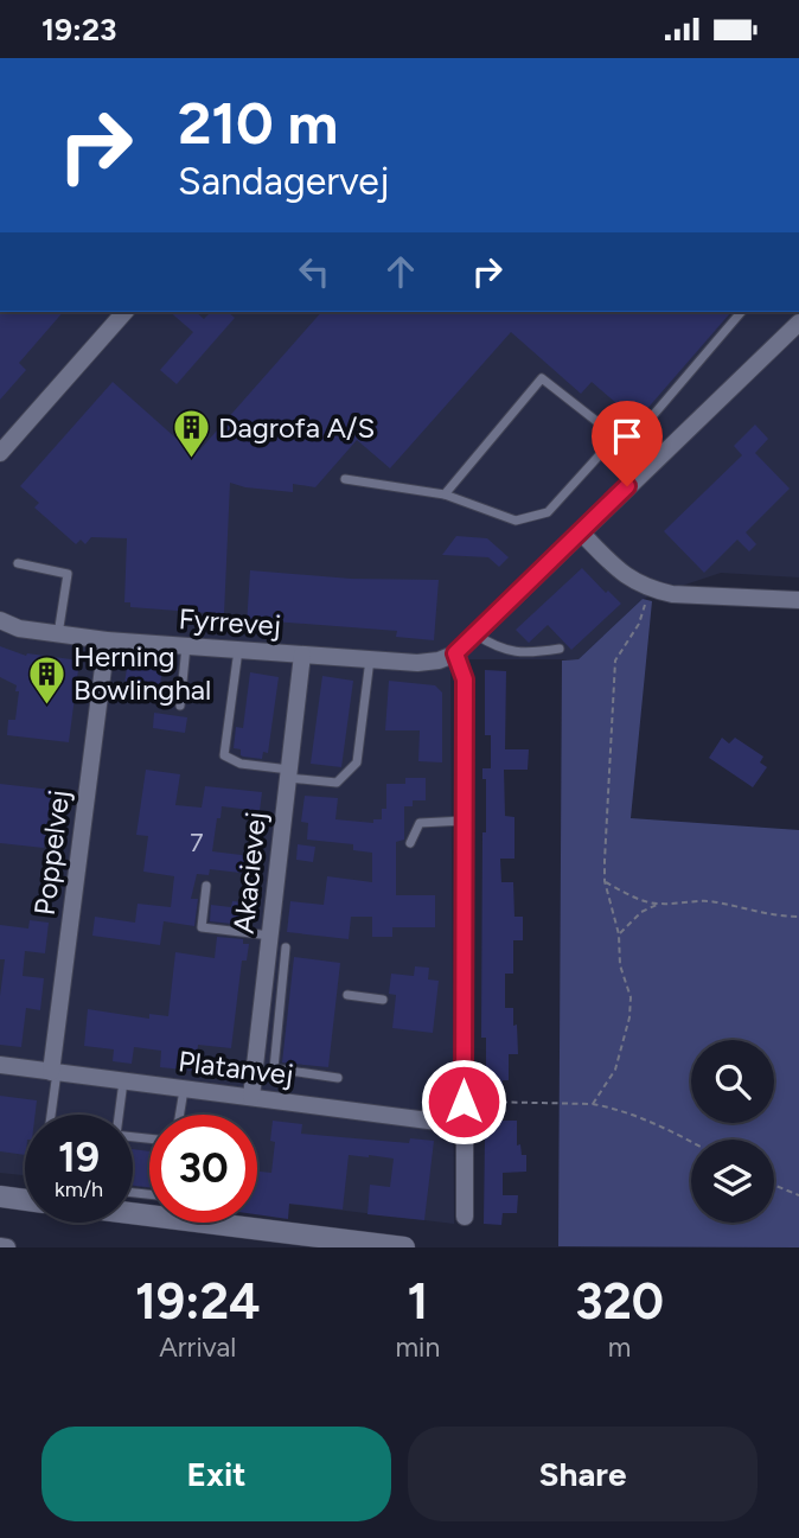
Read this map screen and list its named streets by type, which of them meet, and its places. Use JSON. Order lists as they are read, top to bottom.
{
  "streets": {
    "street": [
      "Fyrrevej",
      "Poppelvej",
      "Akacievej",
      "Platanvej"
    ]
  },
  "crossings": [
    ["Fyrrevej", "Poppelvej"],
    ["Fyrrevej", "Akacievej"],
    ["Poppelvej", "Platanvej"],
    ["Akacievej", "Platanvej"]
  ],
  "places": {
    "building": ["Dagrofa A/S", "Herning Bowlinghal"]
  },
  "house_numbers": ["7"],
  "page": {
    "status": "19:23",
    "turn": ["210 m", "Sandagervej"],
    "speed": "19 km/h",
    "limit": "30",
    "eta": [
      "19:24",
      "Arrival",
      "1",
      "min",
      "320",
      "m"
    ],
    "buttons": ["Exit", "Share"]
  }
}
